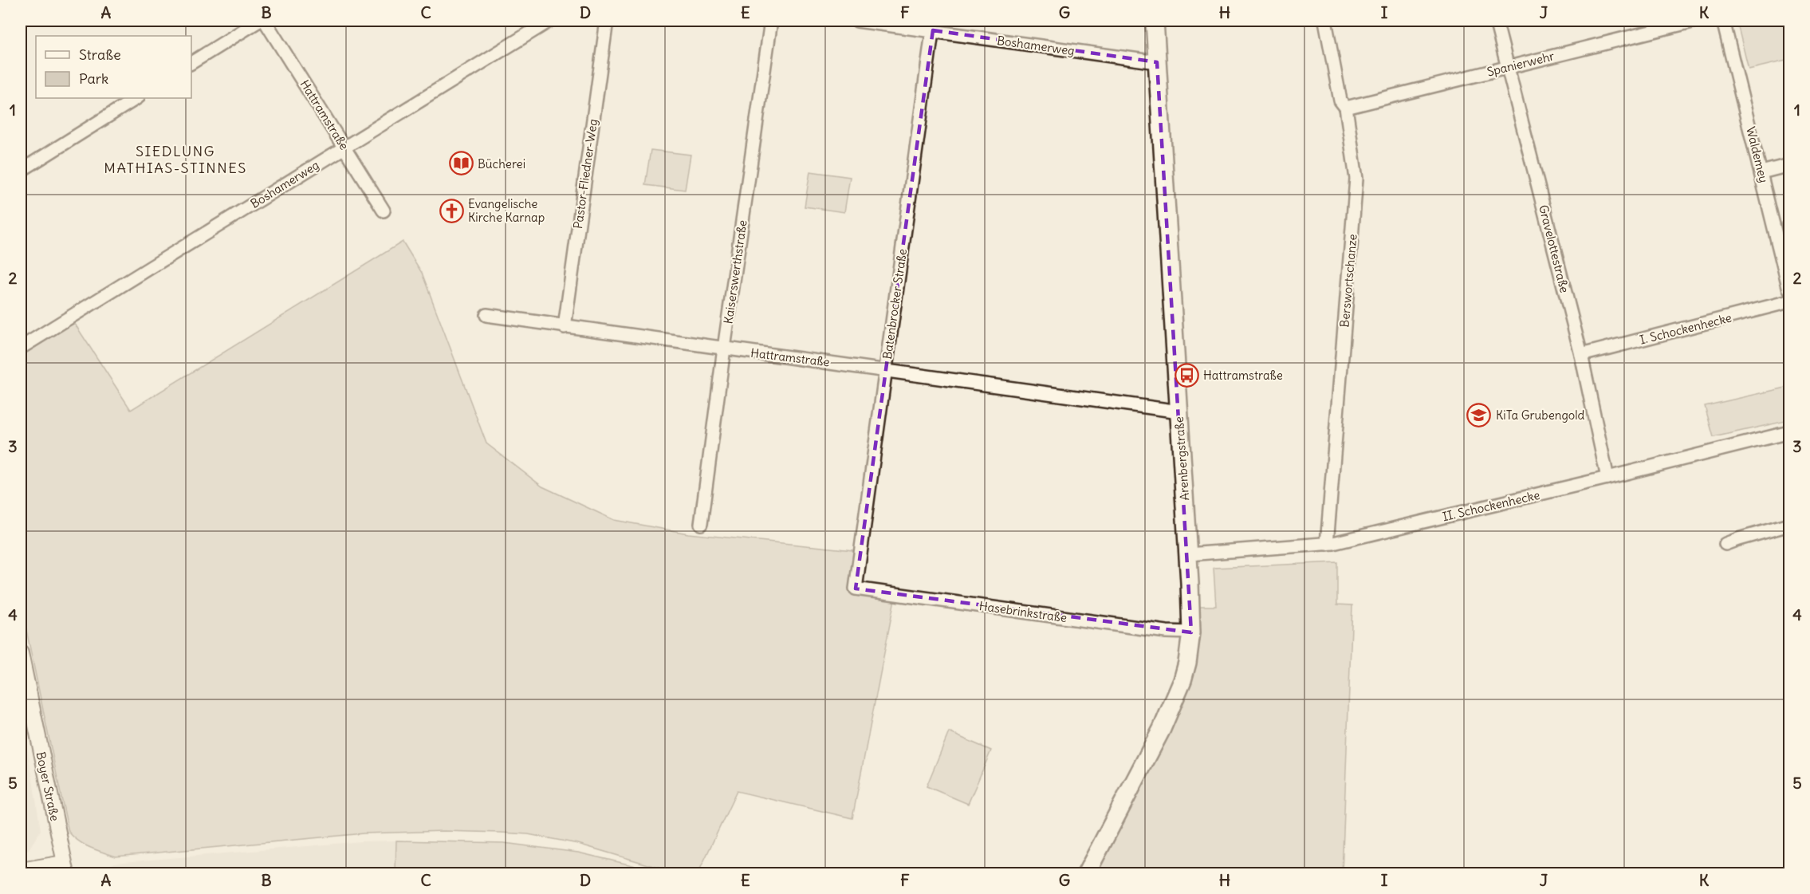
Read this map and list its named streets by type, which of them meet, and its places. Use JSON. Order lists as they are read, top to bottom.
{
  "streets": {
    "main road": ["Arenbergstraße"],
    "street": [
      "Boshamerweg",
      "Spanierwehr",
      "Hattramstraße",
      "Waldemey",
      "Pastor-Fliedner-Weg",
      "Gravelottestraße",
      "Kaiserswerthstraße",
      "Berswortschanze",
      "Batenbrocker Straße",
      "I. Schockenhecke",
      "II. Schockenhecke",
      "Hasebrinkstraße",
      "Boyer Straße"
    ]
  },
  "crossings": [
    ["Boshamerweg", "Hattramstraße"],
    ["Boshamerweg", "Batenbrocker Straße"],
    ["Boshamerweg", "Arenbergstraße"],
    ["Spanierwehr", "Gravelottestraße"],
    ["Spanierwehr", "Berswortschanze"],
    ["Hattramstraße", "Pastor-Fliedner-Weg"],
    ["Hattramstraße", "Kaiserswerthstraße"],
    ["Hattramstraße", "Batenbrocker Straße"],
    ["Hattramstraße", "Arenbergstraße"],
    ["Gravelottestraße", "I. Schockenhecke"],
    ["Gravelottestraße", "II. Schockenhecke"],
    ["Berswortschanze", "II. Schockenhecke"],
    ["Batenbrocker Straße", "Hasebrinkstraße"],
    ["Arenbergstraße", "II. Schockenhecke"],
    ["Arenbergstraße", "Hasebrinkstraße"]
  ],
  "districts": ["SIEDLUNG MATHIAS-STINNES"],
  "places": {
    "library": ["Bücherei"],
    "church": ["Evangelische Kirche Karnap"],
    "bus stop": ["Hattramstraße"],
    "school or university": ["KiTa Grubengold"]
  },
  "legend": ["Straße", "Park"],
  "grid": {
    "columns": [
      "A",
      "B",
      "C",
      "D",
      "E",
      "F",
      "G",
      "H",
      "I",
      "J",
      "K"
    ],
    "rows": [
      "1",
      "2",
      "3",
      "4",
      "5"
    ]
  }
}
